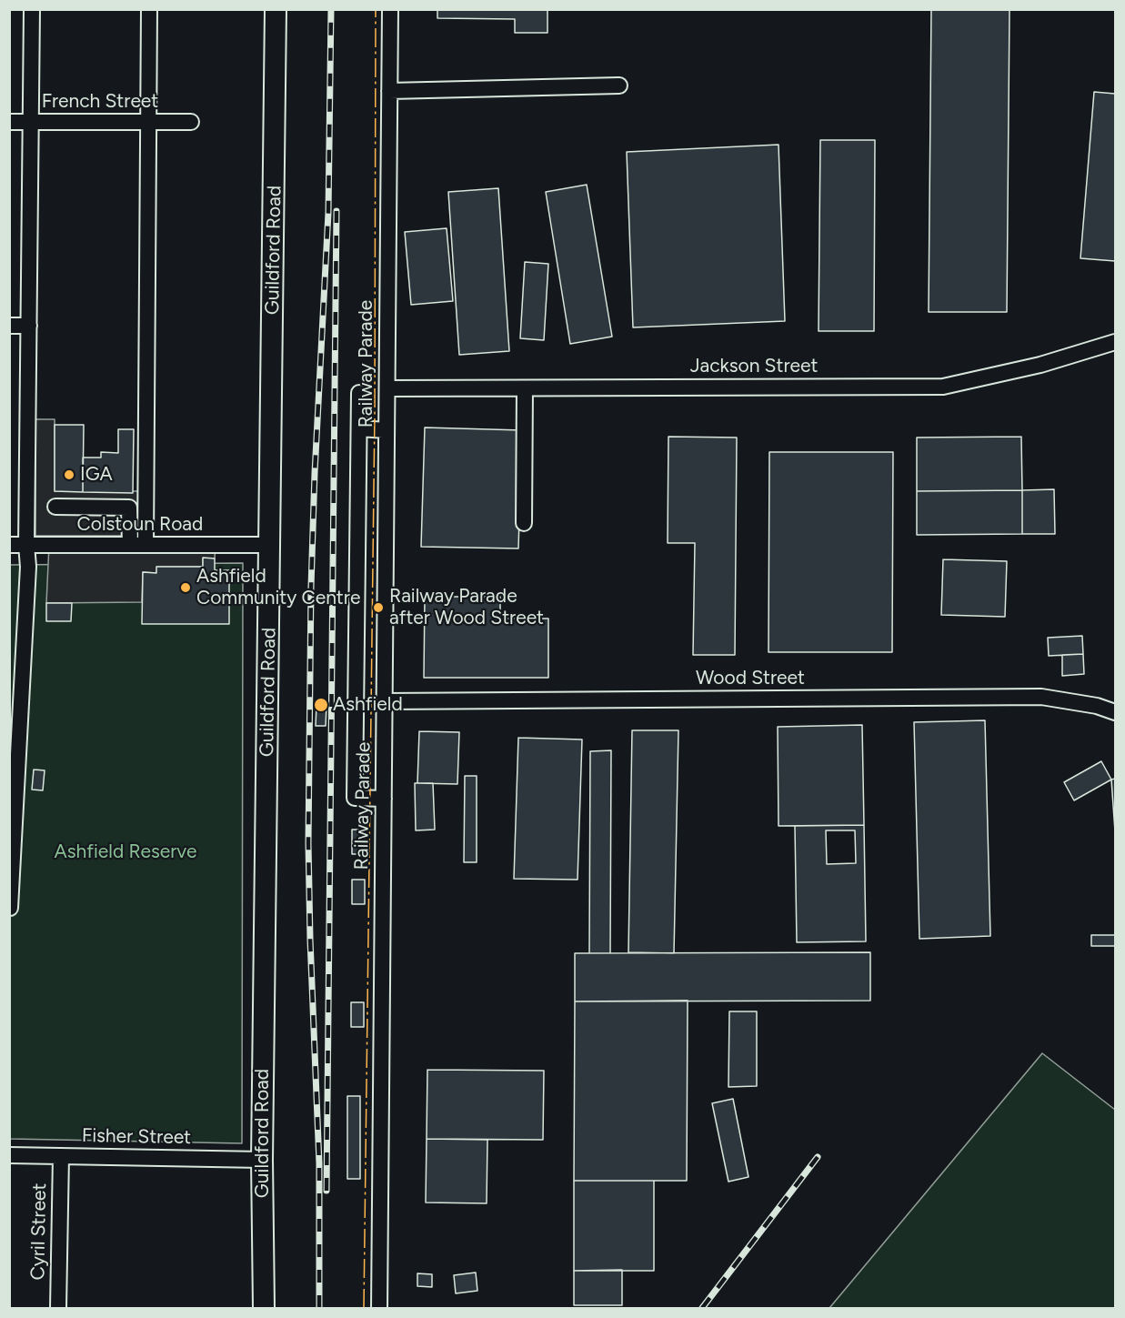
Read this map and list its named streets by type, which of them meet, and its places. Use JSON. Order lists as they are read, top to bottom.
{
  "streets": {
    "highway": ["Guildford Road"],
    "street": [
      "French Street",
      "Railway Parade",
      "Jackson Street",
      "Colstoun Road",
      "Wood Street",
      "Fisher Street",
      "Cyril Street"
    ]
  },
  "crossings": [
    ["Guildford Road", "Colstoun Road"],
    ["Guildford Road", "Fisher Street"],
    ["Railway Parade", "Jackson Street"],
    ["Railway Parade", "Wood Street"],
    ["Fisher Street", "Cyril Street"]
  ],
  "parks": ["Ashfield Reserve"],
  "places": [
    "IGA",
    "Ashfield Community Centre",
    "Railway Parade after Wood Street",
    "Ashfield"
  ]
}
